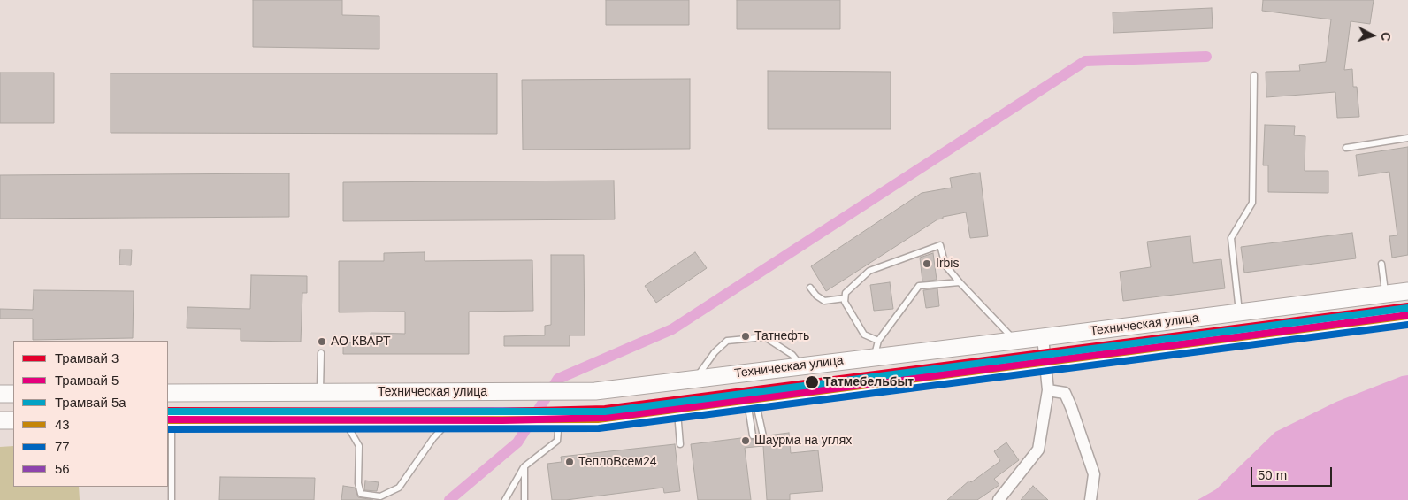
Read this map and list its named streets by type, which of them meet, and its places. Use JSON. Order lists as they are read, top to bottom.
{
  "streets": {
    "main road": ["Техническая улица"]
  },
  "places": [
    "Irbis",
    "Татнефть",
    "АО КВАРТ",
    "Татмебельбыт",
    "Шаурма на углях",
    "ТеплоВсем24"
  ],
  "lines": [
    "tram line 3",
    "transit line 56",
    "tram line 5а",
    "tram line 5",
    "transit line 43",
    "transit line 77"
  ],
  "legend": [
    "Трамвай 3",
    "Трамвай 5",
    "Трамвай 5а",
    "43",
    "77",
    "56"
  ],
  "scale_bar": "50 m",
  "north": "right"
}
